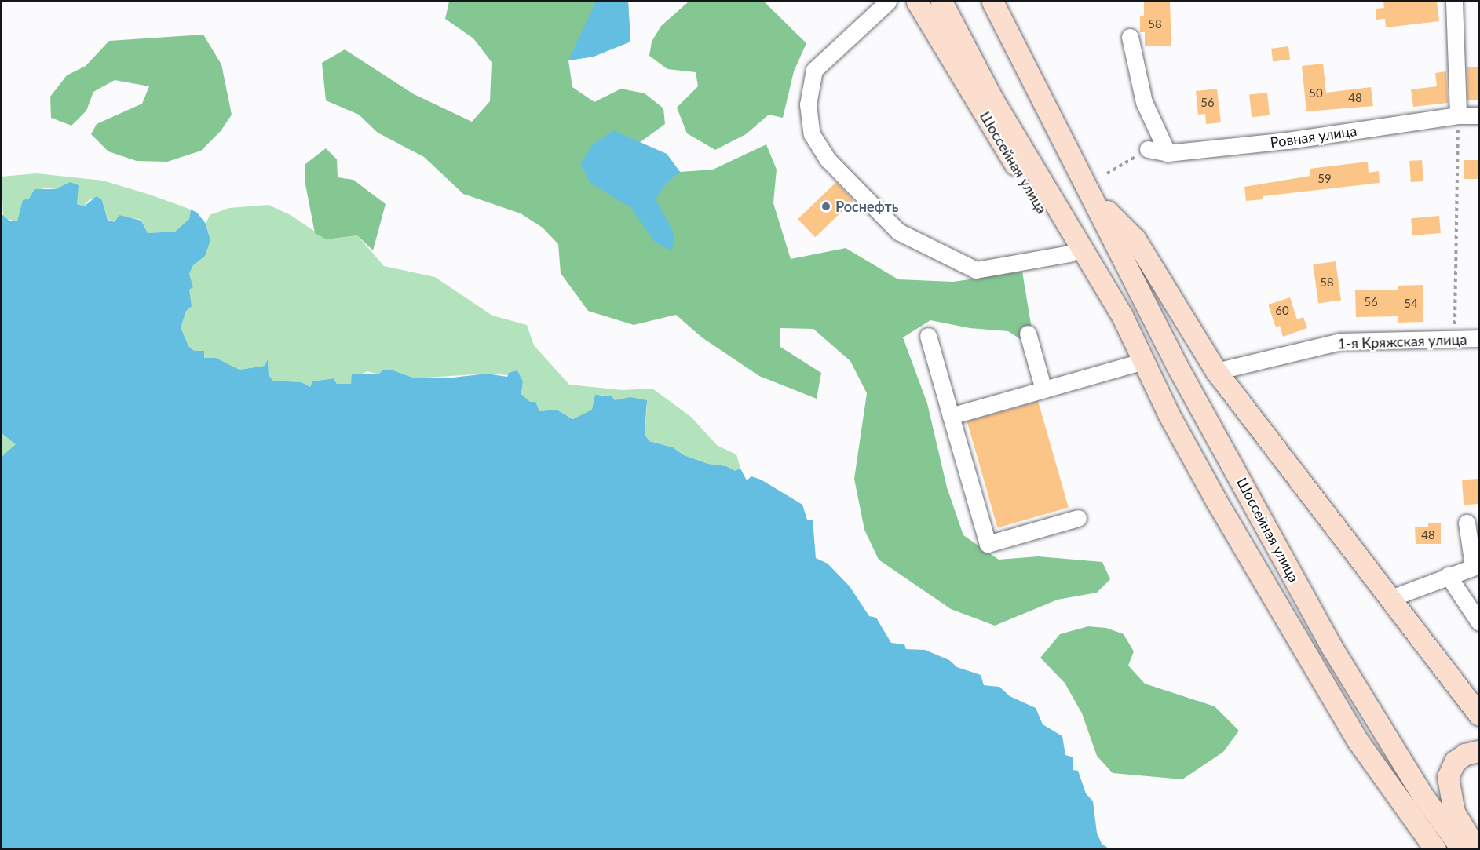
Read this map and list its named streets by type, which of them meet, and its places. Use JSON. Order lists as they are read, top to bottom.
{
  "streets": {
    "main road": ["Шоссейная улица"],
    "street": ["Ровная улица", "1-я Кряжская улица"]
  },
  "crossings": [
    ["Шоссейная улица", "1-я Кряжская улица"]
  ],
  "places": ["Роснефть"],
  "house_numbers": [
    "58",
    "50",
    "48",
    "56",
    "59",
    "58",
    "56",
    "54",
    "60",
    "48"
  ]
}
